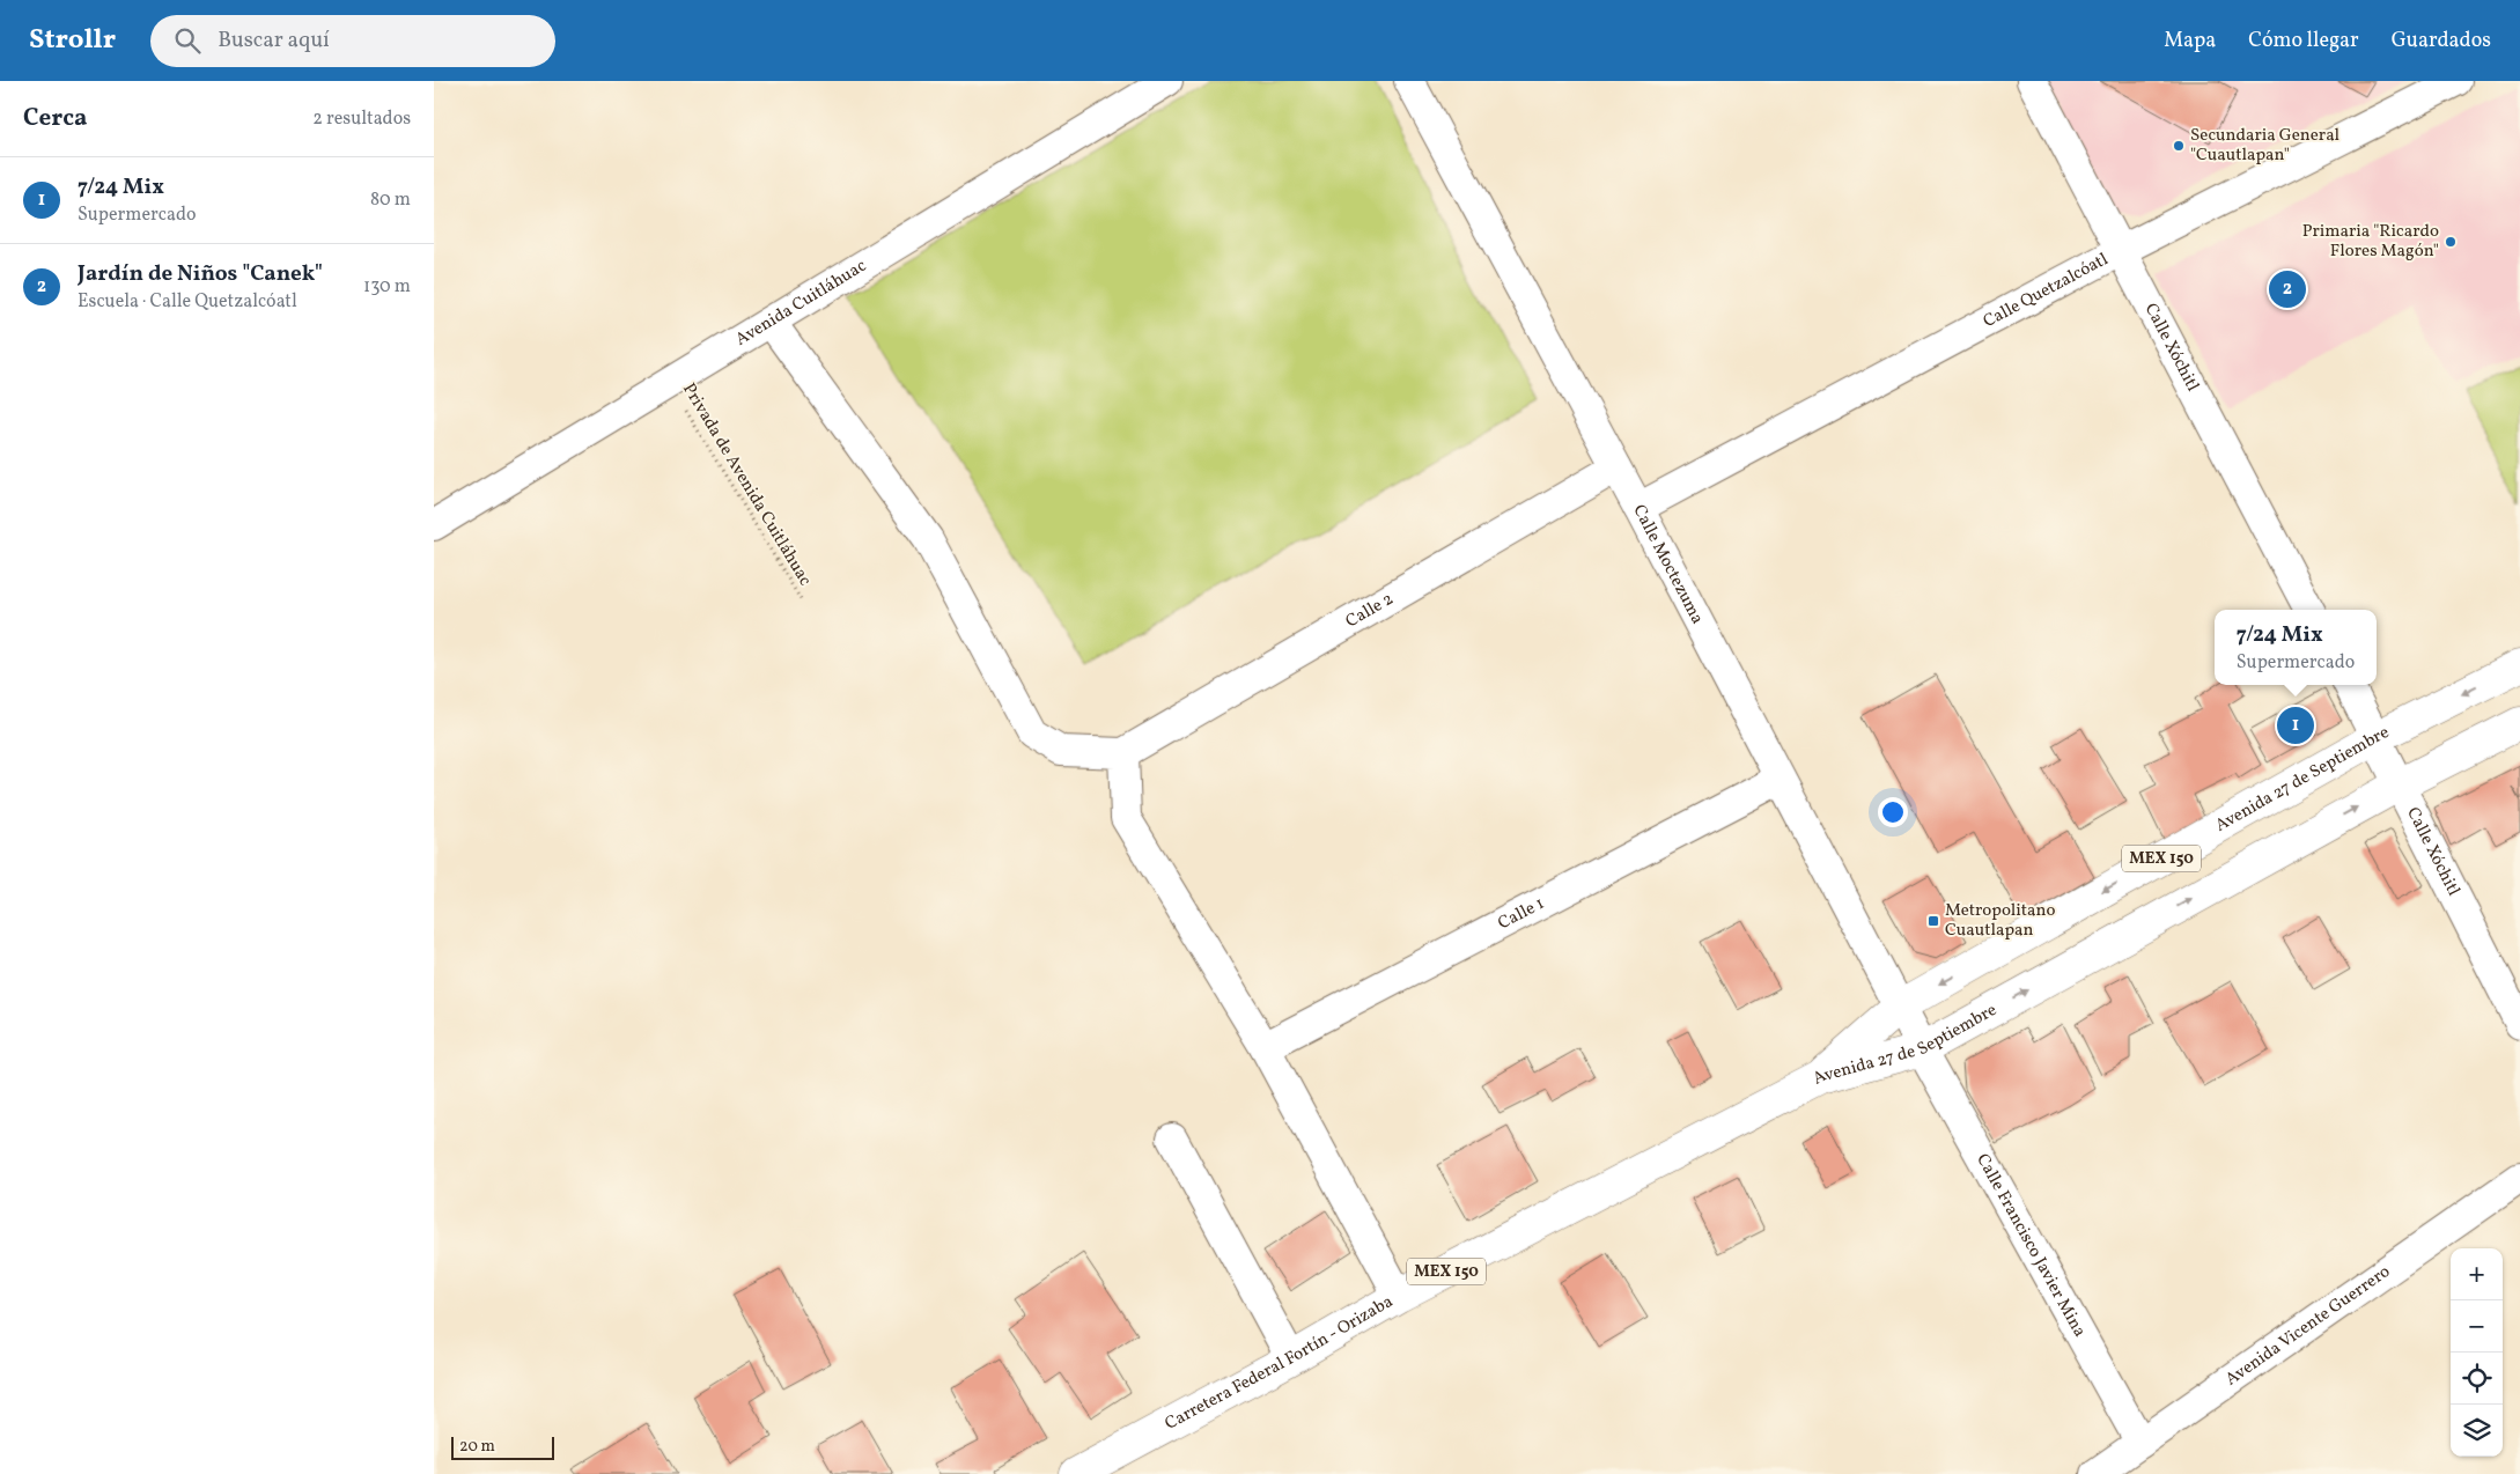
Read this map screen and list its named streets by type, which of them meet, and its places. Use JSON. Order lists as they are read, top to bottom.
{
  "streets": {
    "main road": ["Avenida 27 de Septiembre", "MEX 150", "Carretera Federal Fortín - Orizaba"],
    "street": [
      "Calle Quetzalcóatl",
      "Avenida Cuitláhuac",
      "Calle Xóchitl",
      "Calle Moctezuma",
      "Calle 2",
      "Calle 1",
      "Calle Francisco Javier Mina",
      "Avenida Vicente Guerrero"
    ],
    "path": ["Privada de Avenida Cuitláhuac"]
  },
  "crossings": [
    ["Calle Quetzalcóatl", "Calle Xóchitl"],
    ["Calle Quetzalcóatl", "Calle Moctezuma"],
    ["Avenida Cuitláhuac", "Privada de Avenida Cuitláhuac"],
    ["Calle Xóchitl", "Avenida 27 de Septiembre"],
    ["Calle Moctezuma", "Calle 2"],
    ["Calle Moctezuma", "Avenida 27 de Septiembre"],
    ["Calle Moctezuma", "Calle 1"],
    ["Calle Moctezuma", "Calle Francisco Javier Mina"],
    ["Avenida 27 de Septiembre", "Calle Francisco Javier Mina"],
    ["Avenida 27 de Septiembre", "Carretera Federal Fortín - Orizaba"],
    ["Calle Francisco Javier Mina", "Avenida Vicente Guerrero"]
  ],
  "places": {
    "other": ["Secundaria General \"Cuautlapan\"", "Primaria \"Ricardo Flores Magón\""],
    "transit": ["Metropolitano Cuautlapan"]
  },
  "scale_bar": "20 m",
  "page": {
    "header": "Strollr",
    "search": "Buscar aquí",
    "nav": ["Mapa", "Cómo llegar", "Guardados"],
    "heading": ["Cerca", "2 resultados"],
    "list": [
      {
        "mark": "1",
        "name": "7/24 Mix",
        "note": "Supermercado",
        "value": "80 m"
      },
      {
        "mark": "2",
        "name": "Jardín de Niños \"Canek\"",
        "note": "Escuela · Calle Quetzalcóatl",
        "value": "130 m"
      }
    ],
    "pins": ["2", "1"],
    "popup": ["7/24 Mix", "Supermercado"],
    "map_buttons": ["+", "−"],
    "scale": "20 m"
  }
}
